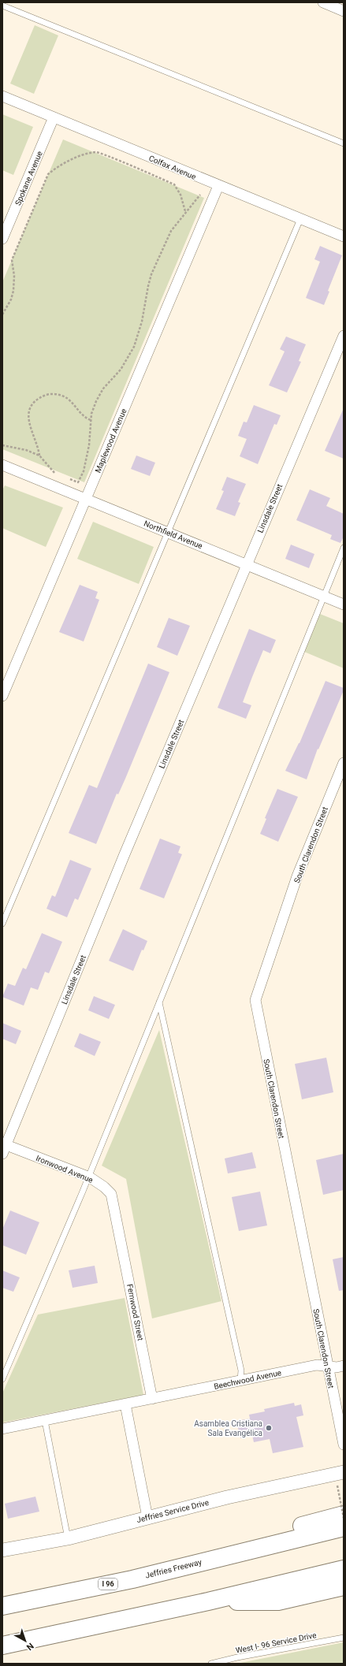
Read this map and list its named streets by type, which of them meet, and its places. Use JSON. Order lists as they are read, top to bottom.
{
  "streets": {
    "highway": ["Jeffries Freeway", "I 96"],
    "street": [
      "Colfax Avenue",
      "Spokane Avenue",
      "Maplewood Avenue",
      "Linsdale Street",
      "Northfield Avenue",
      "South Clarendon Street",
      "Ironwood Avenue",
      "Fernwood Street",
      "Beechwood Avenue",
      "Jeffries Service Drive"
    ],
    "lane": ["West I- 96 Service Drive"]
  },
  "crossings": [
    ["Colfax Avenue", "Spokane Avenue"],
    ["Colfax Avenue", "Maplewood Avenue"],
    ["Maplewood Avenue", "Northfield Avenue"],
    ["Linsdale Street", "Northfield Avenue"],
    ["Linsdale Street", "Ironwood Avenue"],
    ["South Clarendon Street", "Beechwood Avenue"],
    ["Ironwood Avenue", "Fernwood Street"],
    ["Fernwood Street", "Beechwood Avenue"]
  ],
  "places": ["Asamblea Cristiana Sala Evangélica"],
  "north": "bottom right"
}
